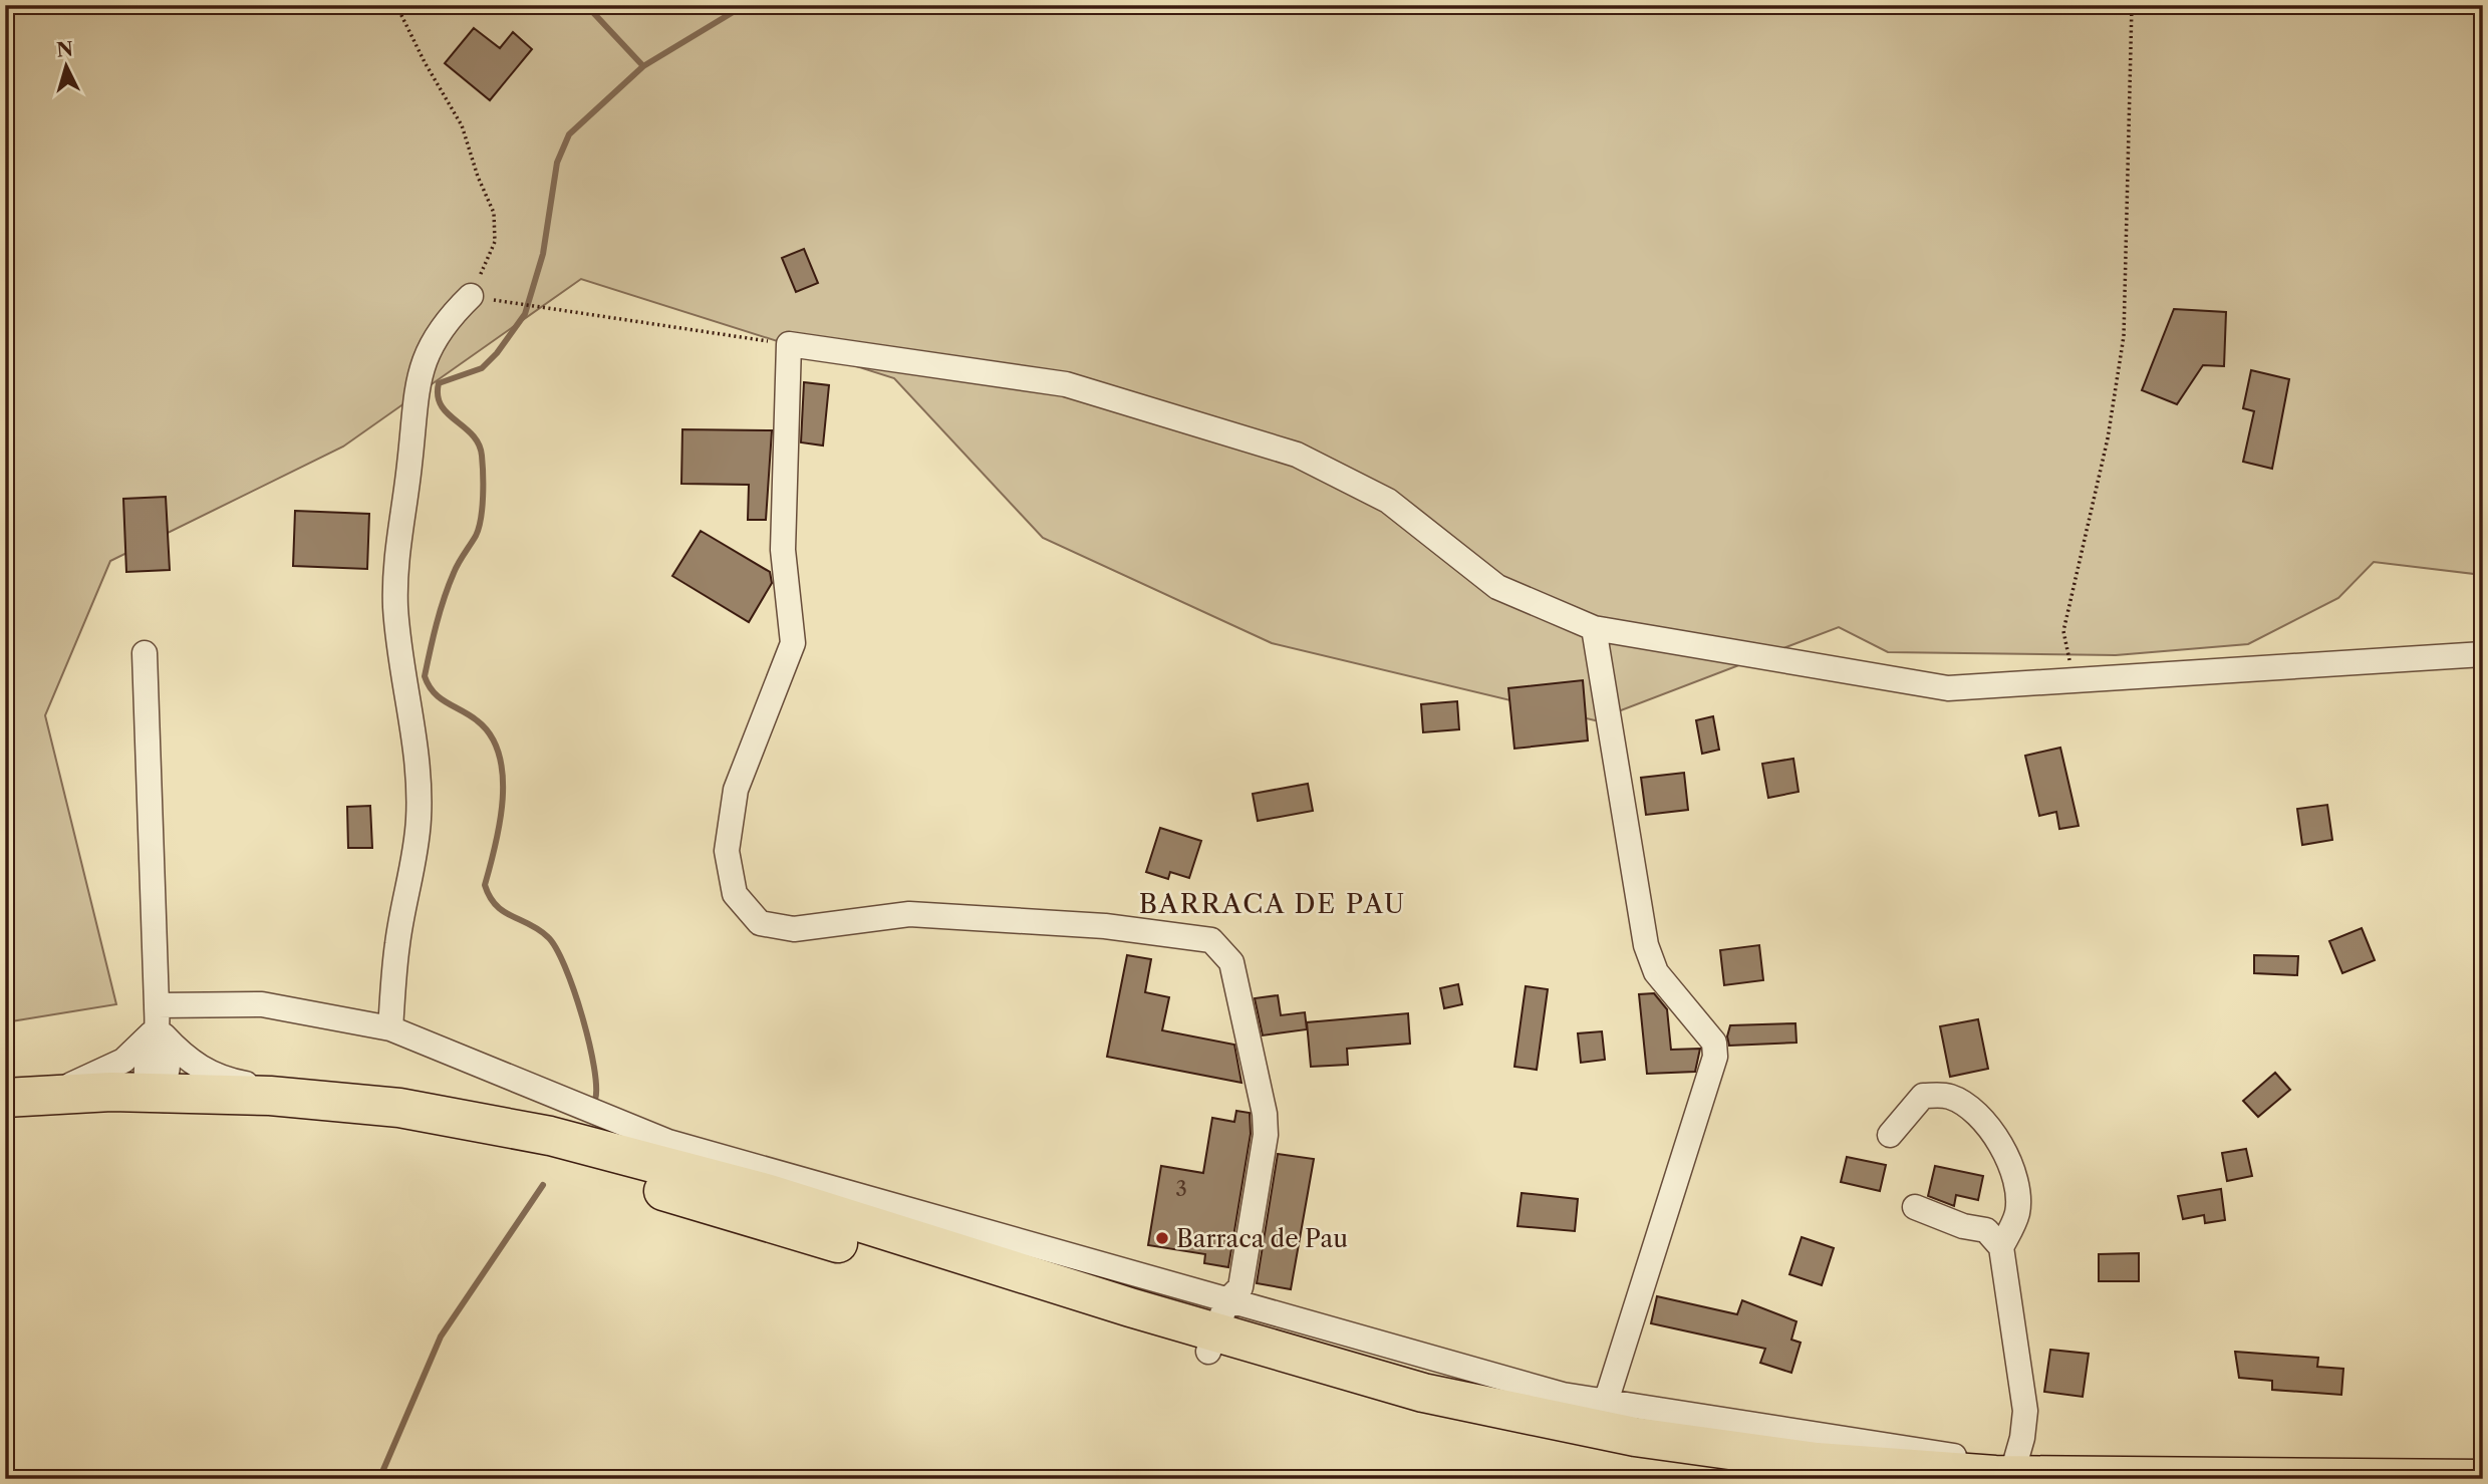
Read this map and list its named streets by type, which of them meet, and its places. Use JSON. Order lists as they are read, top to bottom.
{
  "districts": ["BARRACA DE PAU"],
  "places": ["Barraca de Pau"],
  "house_numbers": ["3"],
  "north": "top"
}
